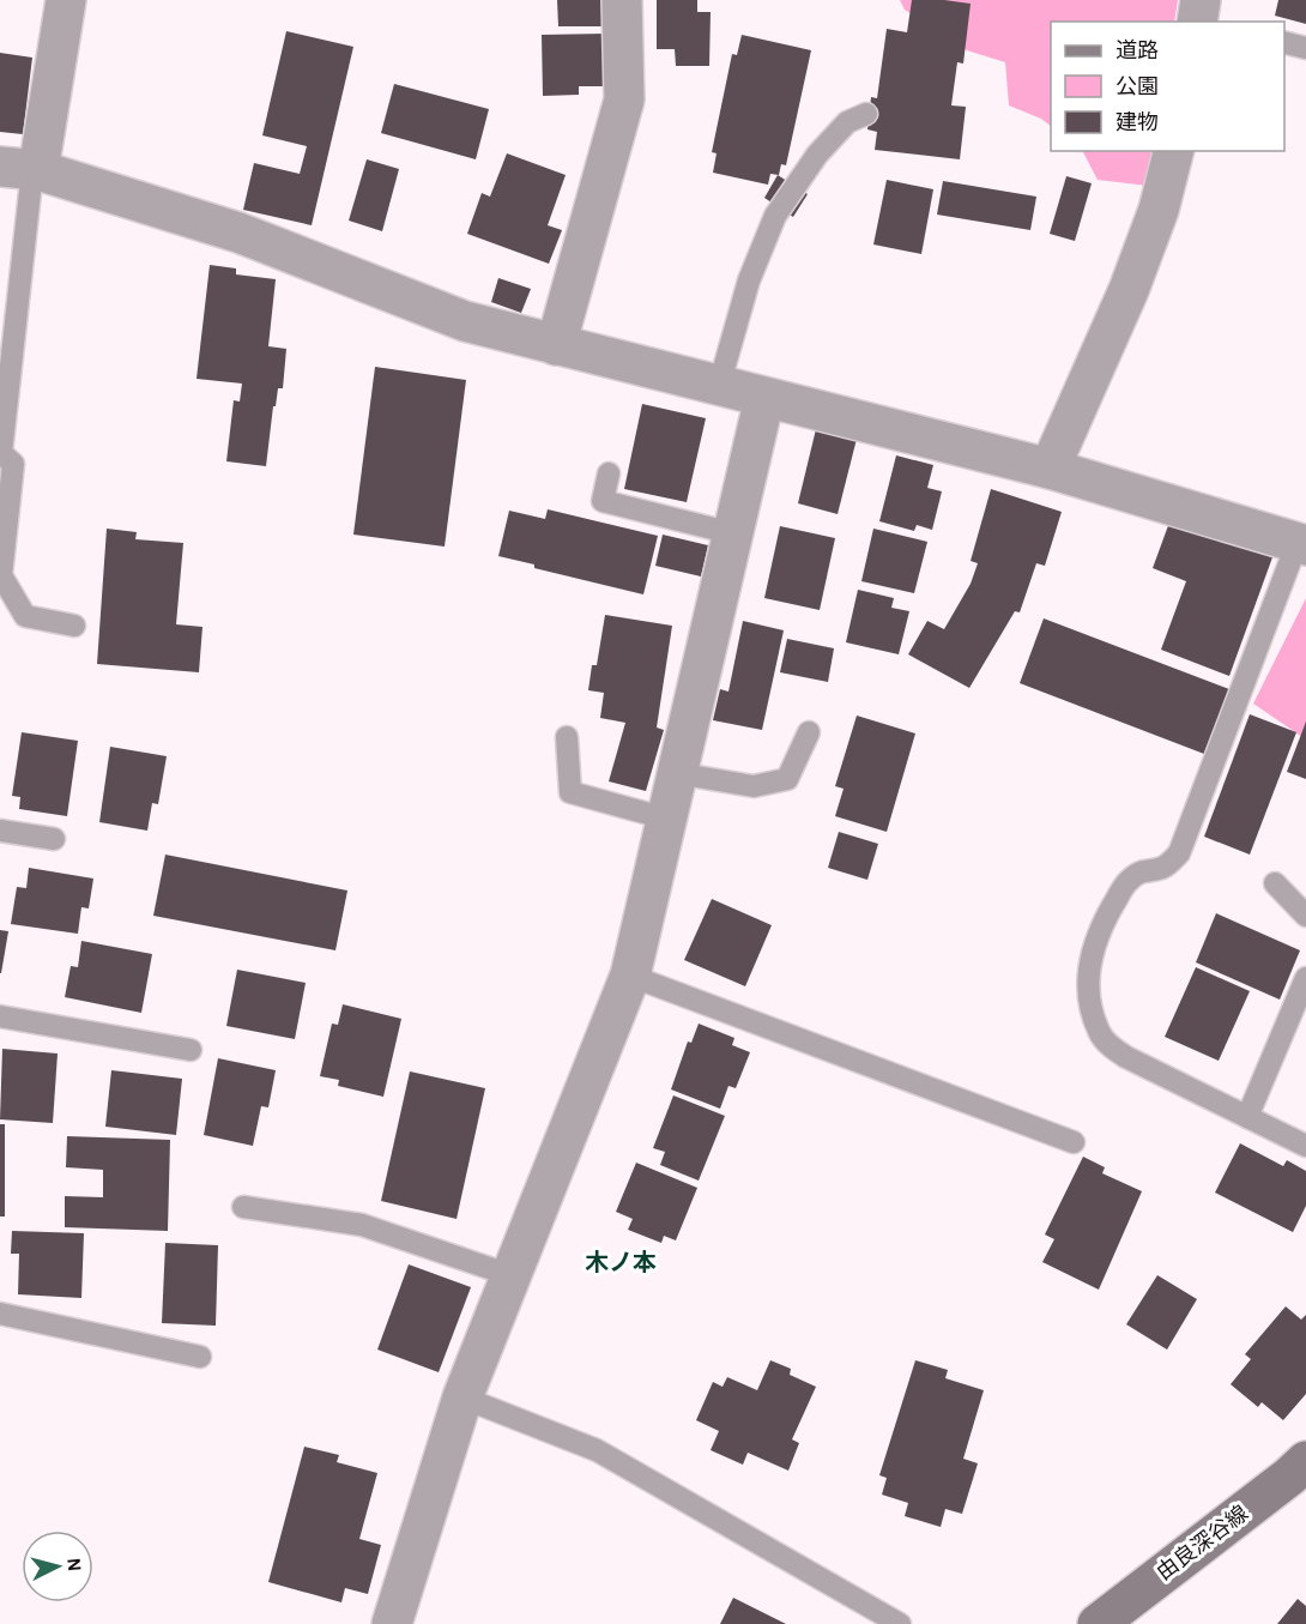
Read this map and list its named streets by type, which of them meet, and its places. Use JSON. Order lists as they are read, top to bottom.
{
  "streets": {
    "main road": ["由良深谷線"]
  },
  "districts": ["木ノ本"],
  "legend": ["道路", "公園", "建物"],
  "north": "right"
}
